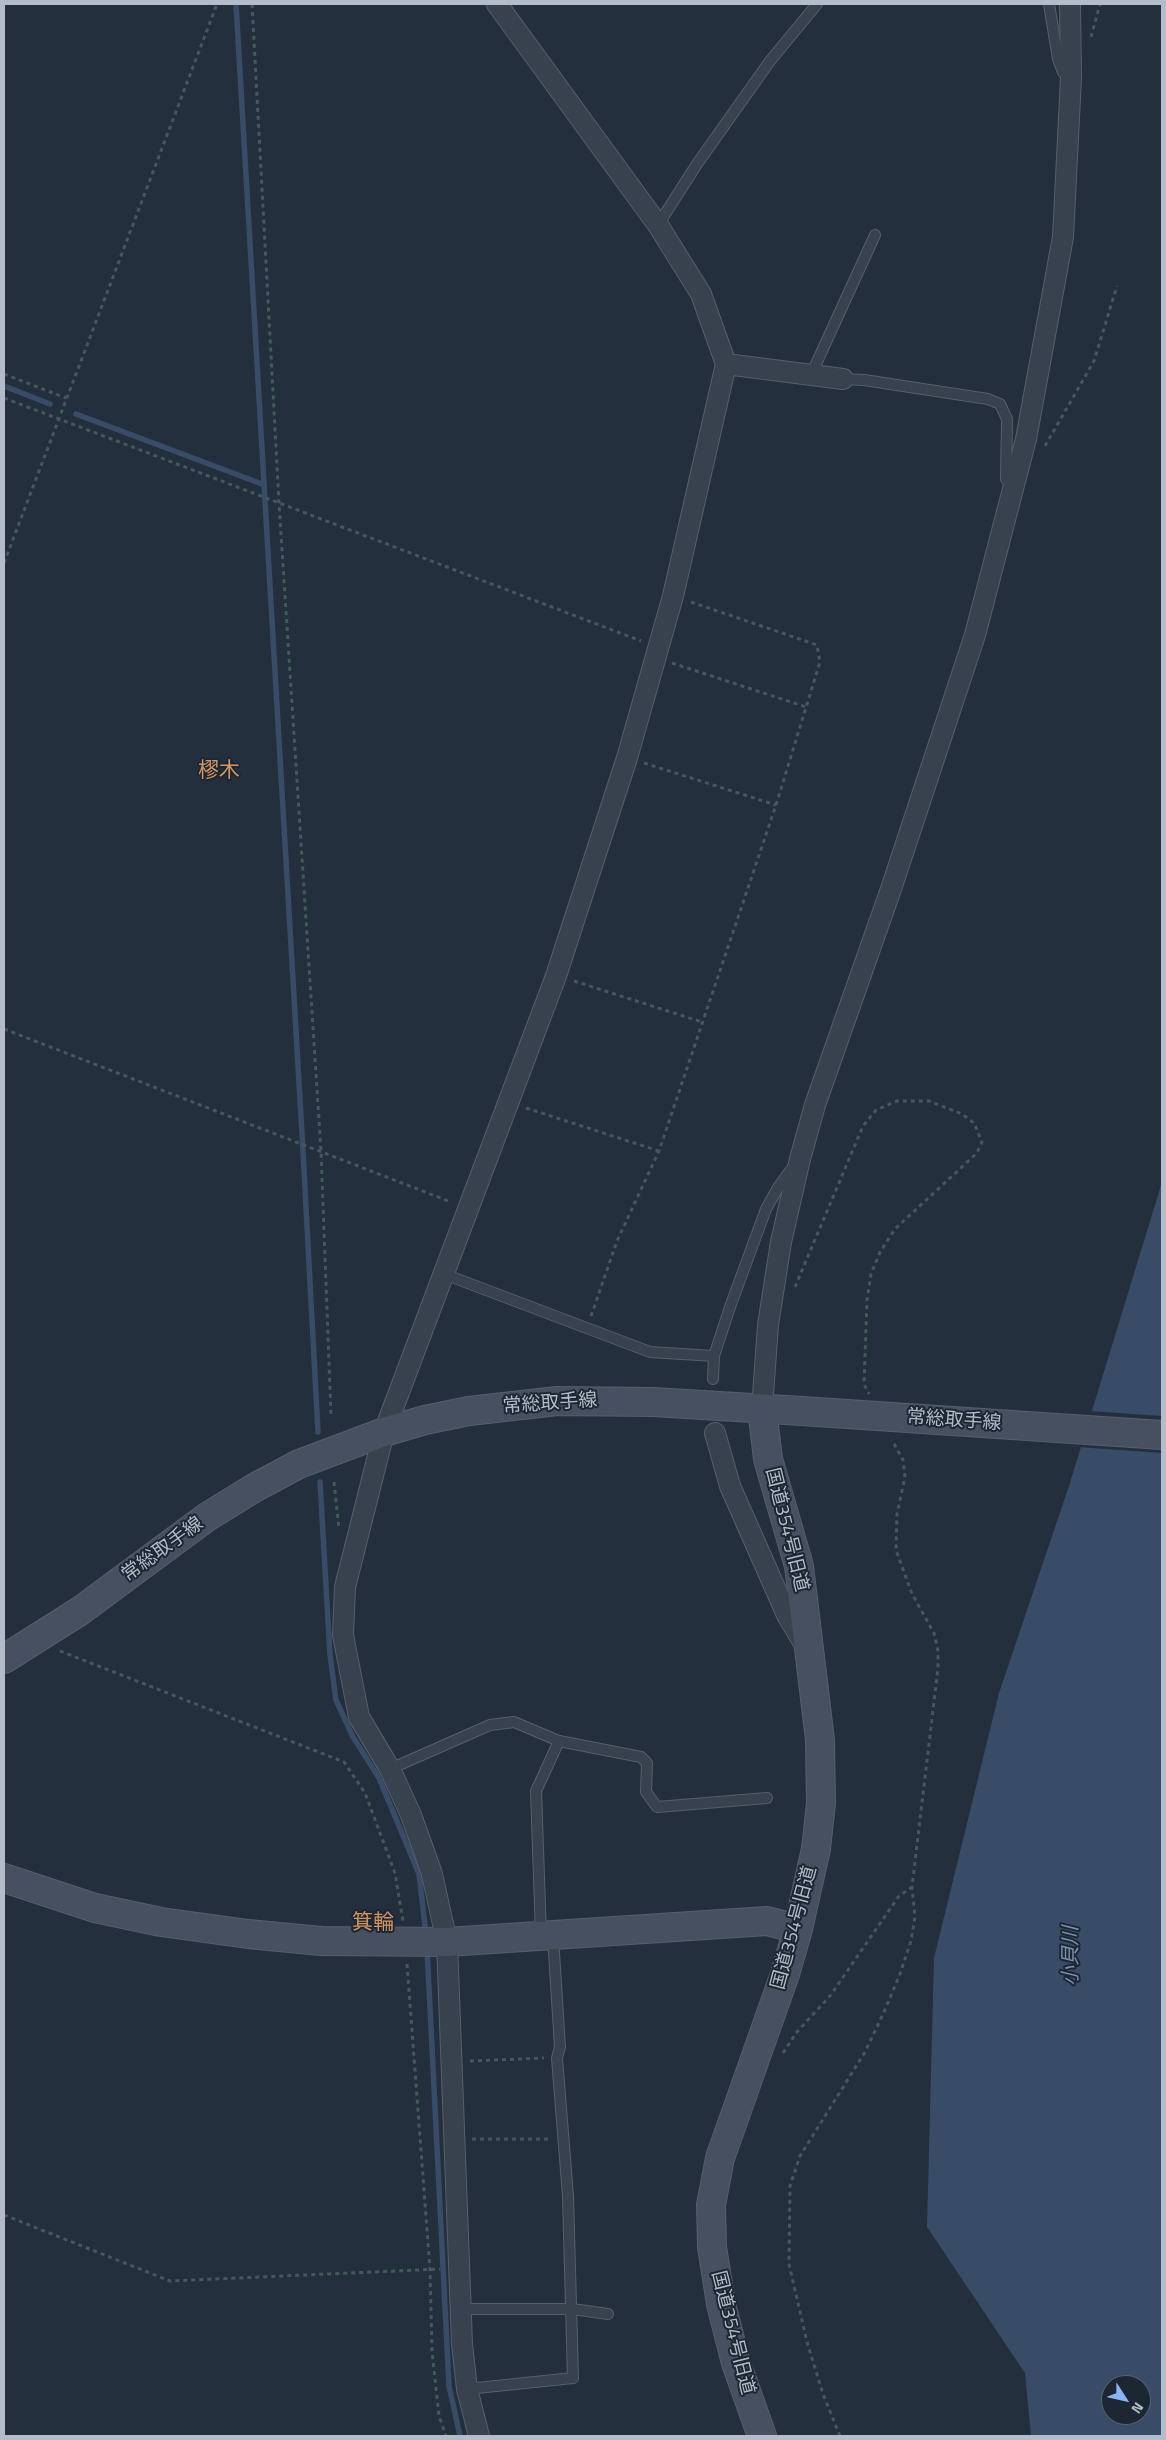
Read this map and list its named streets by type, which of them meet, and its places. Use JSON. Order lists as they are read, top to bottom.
{
  "streets": {
    "street": ["常総取手線", "国道354号旧道"]
  },
  "crossings": [
    ["常総取手線", "国道354号旧道"]
  ],
  "districts": ["樛木", "箕輪"],
  "water": ["小貝川"],
  "north": "bottom right"
}
